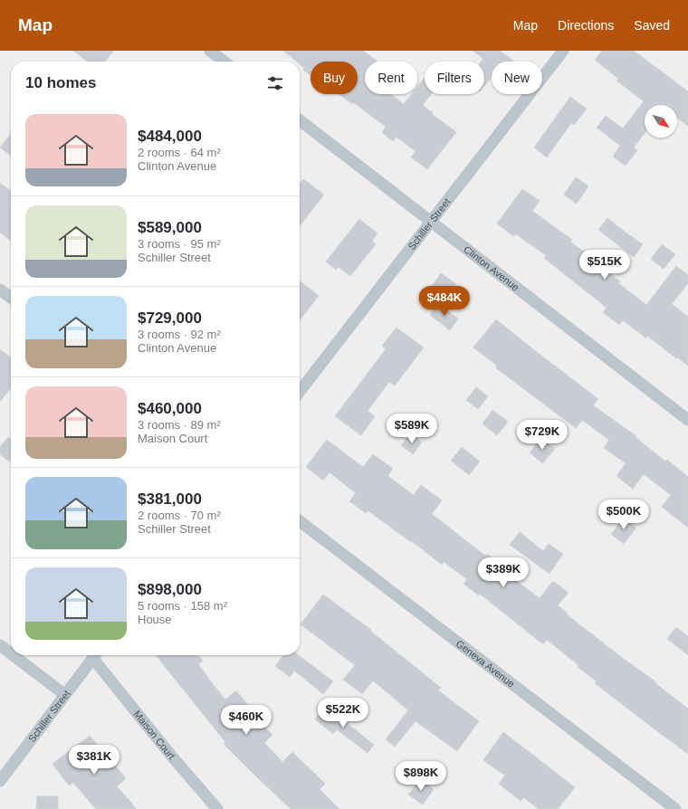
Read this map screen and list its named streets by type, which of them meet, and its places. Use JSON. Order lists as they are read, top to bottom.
{
  "streets": {
    "street": [
      "Schiller Street",
      "Clinton Avenue",
      "Geneva Avenue",
      "Maison Court"
    ]
  },
  "crossings": [
    ["Schiller Street", "Clinton Avenue"]
  ],
  "north": "bottom right",
  "page": {
    "header": "Map",
    "nav": ["Map", "Directions", "Saved"],
    "chip": [
      "Buy",
      "Rent",
      "Filters",
      "New"
    ],
    "heading": "10 homes",
    "list": [
      {
        "name": "$484,000",
        "note": "2 rooms · 64 m² · Clinton Avenue"
      },
      {
        "name": "$589,000",
        "note": "3 rooms · 95 m² · Schiller Street"
      },
      {
        "name": "$729,000",
        "note": "3 rooms · 92 m² · Clinton Avenue"
      },
      {
        "name": "$460,000",
        "note": "3 rooms · 89 m² · Maison Court"
      },
      {
        "name": "$381,000",
        "note": "2 rooms · 70 m² · Schiller Street"
      },
      {
        "name": "$898,000",
        "note": "5 rooms · 158 m² · House"
      }
    ],
    "price": [
      "$515K",
      "$484K",
      "$589K",
      "$729K",
      "$500K",
      "$389K",
      "$522K",
      "$460K",
      "$381K",
      "$898K"
    ]
  }
}
